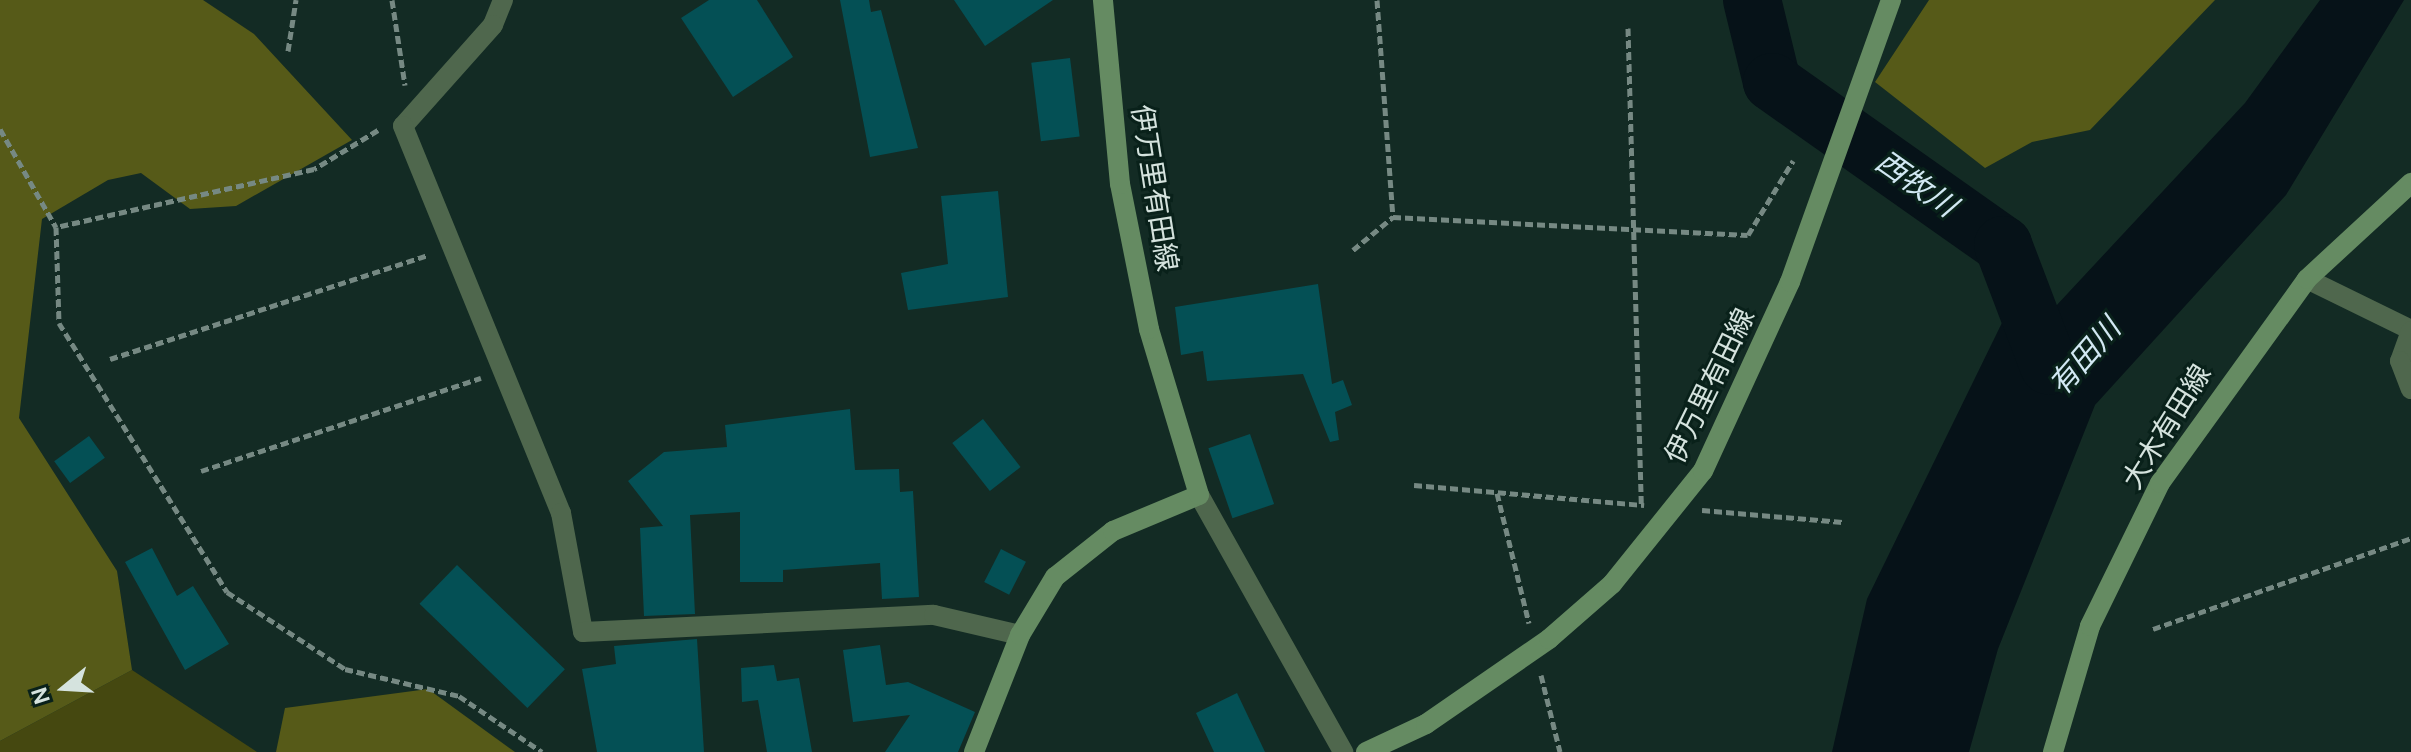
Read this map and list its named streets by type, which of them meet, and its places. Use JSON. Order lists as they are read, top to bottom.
{
  "streets": {
    "main road": ["伊万里有田線", "大木有田線"]
  },
  "water": ["西牧川", "有田川"],
  "north": "left"
}
